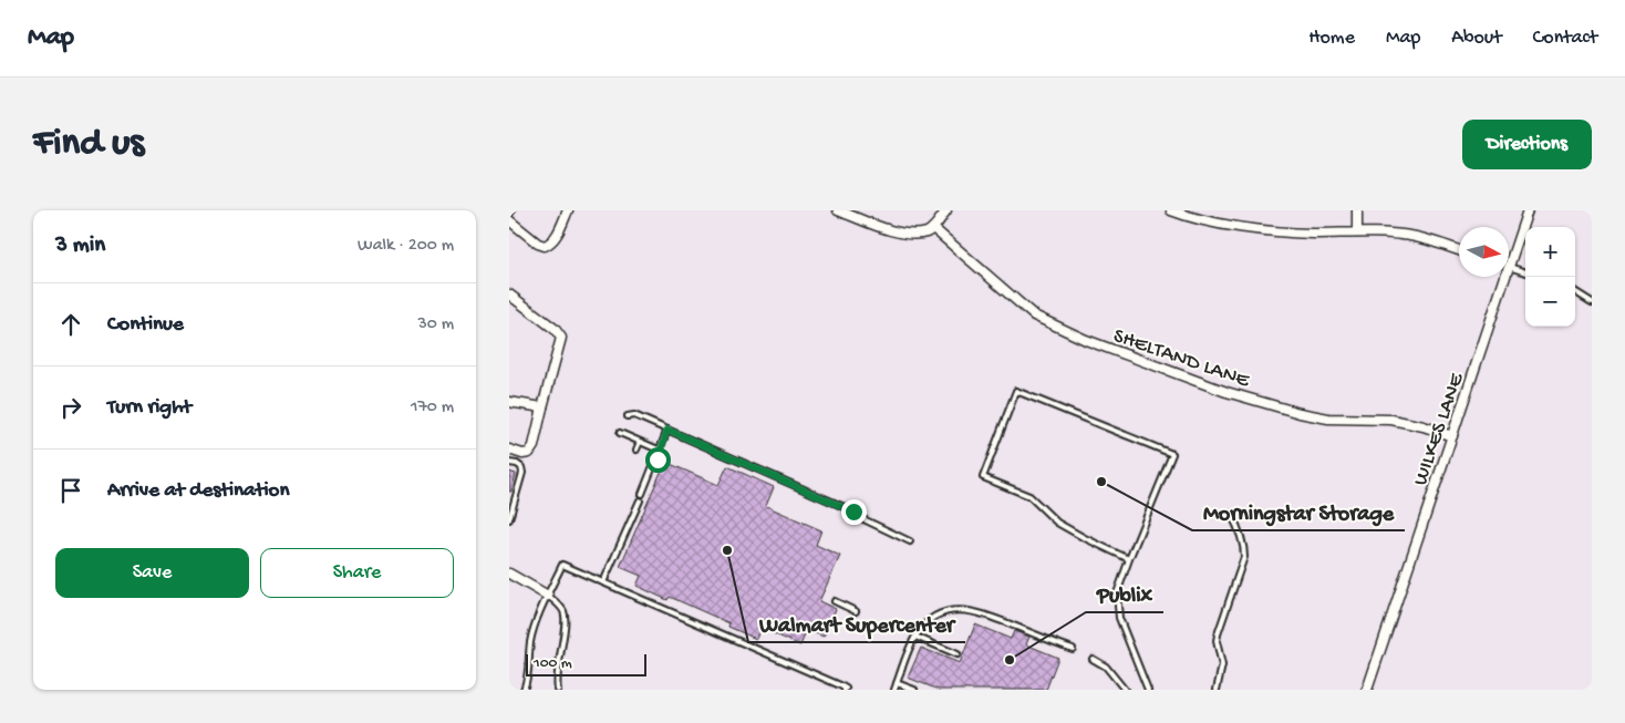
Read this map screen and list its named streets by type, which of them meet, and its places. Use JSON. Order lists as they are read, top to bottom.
{
  "streets": {
    "street": ["SHELTAND LANE", "WILKES LANE"]
  },
  "crossings": [
    ["SHELTAND LANE", "WILKES LANE"]
  ],
  "places": ["Morningstar Storage", "Walmart Supercenter", "Publix"],
  "scale_bar": "100 m",
  "north": "right",
  "page": {
    "header": "Map",
    "nav": [
      "Home",
      "Map",
      "About",
      "Contact"
    ],
    "buttons": [
      "Directions",
      ["Save", "Share"]
    ],
    "title": "Find us",
    "heading": ["3 min", "Walk · 200 m"],
    "map_buttons": ["+", "−"],
    "list": [
      ["Continue", "30 m"],
      ["Turn right", "170 m"],
      "Arrive at destination"
    ],
    "scale": "100 m"
  }
}
